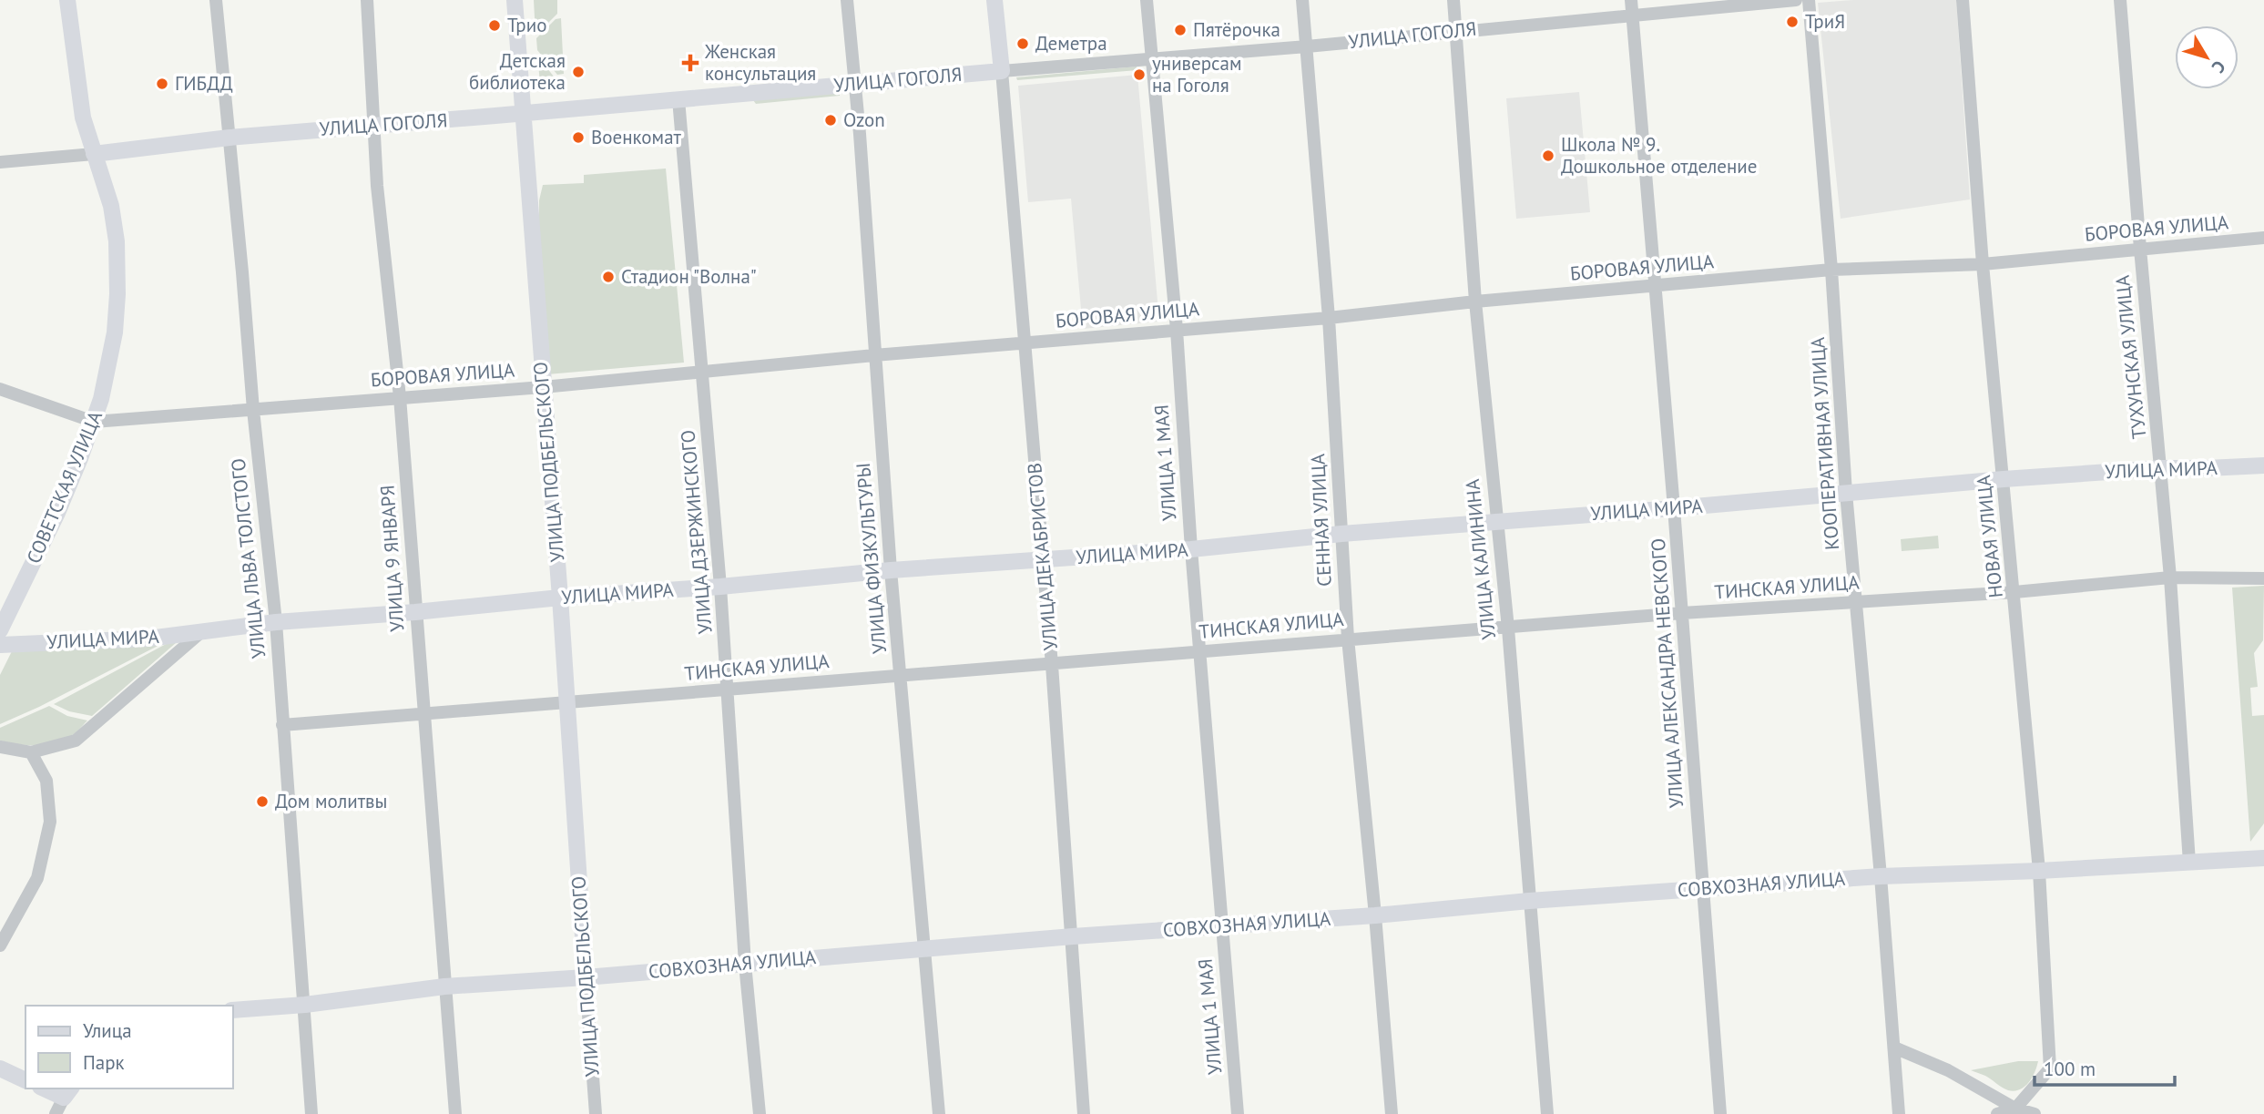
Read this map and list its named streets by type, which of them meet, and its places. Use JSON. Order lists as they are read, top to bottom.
{
  "streets": {
    "main road": [
      "УЛИЦА ГОГОЛЯ",
      "УЛИЦА ПОДБЕЛЬСКОГО",
      "УЛИЦА МИРА",
      "СОВЕТСКАЯ УЛИЦА",
      "УЛИЦА ДЕКАБРИСТОВ",
      "СОВХОЗНАЯ УЛИЦА"
    ],
    "street": [
      "БОРОВАЯ УЛИЦА",
      "ТУХУНСКАЯ УЛИЦА",
      "КООПЕРАТИВНАЯ УЛИЦА",
      "УЛИЦА 1 МАЯ",
      "СЕННАЯ УЛИЦА",
      "УЛИЦА ДЗЕРЖИНСКОГО",
      "НОВАЯ УЛИЦА",
      "УЛИЦА ЛЬВА ТОЛСТОГО",
      "УЛИЦА 9 ЯНВАРЯ",
      "УЛИЦА ФИЗКУЛЬТУРЫ",
      "УЛИЦА КАЛИНИНА",
      "ТИНСКАЯ УЛИЦА",
      "УЛИЦА АЛЕКСАНДРА НЕВСКОГО"
    ]
  },
  "crossings": [
    ["УЛИЦА ГОГОЛЯ", "УЛИЦА ПОДБЕЛЬСКОГО"],
    ["УЛИЦА ГОГОЛЯ", "УЛИЦА 1 МАЯ"],
    ["УЛИЦА ГОГОЛЯ", "СОВЕТСКАЯ УЛИЦА"],
    ["УЛИЦА ГОГОЛЯ", "СЕННАЯ УЛИЦА"],
    ["УЛИЦА ГОГОЛЯ", "УЛИЦА ДЗЕРЖИНСКОГО"],
    ["УЛИЦА ГОГОЛЯ", "УЛИЦА ДЕКАБРИСТОВ"],
    ["УЛИЦА ГОГОЛЯ", "УЛИЦА ЛЬВА ТОЛСТОГО"],
    ["УЛИЦА ГОГОЛЯ", "УЛИЦА 9 ЯНВАРЯ"],
    ["УЛИЦА ГОГОЛЯ", "УЛИЦА ФИЗКУЛЬТУРЫ"],
    ["УЛИЦА ГОГОЛЯ", "УЛИЦА КАЛИНИНА"],
    ["УЛИЦА ГОГОЛЯ", "УЛИЦА АЛЕКСАНДРА НЕВСКОГО"],
    ["БОРОВАЯ УЛИЦА", "ТУХУНСКАЯ УЛИЦА"],
    ["БОРОВАЯ УЛИЦА", "КООПЕРАТИВНАЯ УЛИЦА"],
    ["БОРОВАЯ УЛИЦА", "УЛИЦА ПОДБЕЛЬСКОГО"],
    ["БОРОВАЯ УЛИЦА", "УЛИЦА 1 МАЯ"],
    ["БОРОВАЯ УЛИЦА", "СОВЕТСКАЯ УЛИЦА"],
    ["БОРОВАЯ УЛИЦА", "СЕННАЯ УЛИЦА"],
    ["БОРОВАЯ УЛИЦА", "УЛИЦА ДЗЕРЖИНСКОГО"],
    ["БОРОВАЯ УЛИЦА", "НОВАЯ УЛИЦА"],
    ["БОРОВАЯ УЛИЦА", "УЛИЦА ДЕКАБРИСТОВ"],
    ["БОРОВАЯ УЛИЦА", "УЛИЦА ЛЬВА ТОЛСТОГО"],
    ["БОРОВАЯ УЛИЦА", "УЛИЦА 9 ЯНВАРЯ"],
    ["БОРОВАЯ УЛИЦА", "УЛИЦА ФИЗКУЛЬТУРЫ"],
    ["БОРОВАЯ УЛИЦА", "УЛИЦА КАЛИНИНА"],
    ["БОРОВАЯ УЛИЦА", "УЛИЦА АЛЕКСАНДРА НЕВСКОГО"],
    ["ТУХУНСКАЯ УЛИЦА", "УЛИЦА МИРА"],
    ["ТУХУНСКАЯ УЛИЦА", "ТИНСКАЯ УЛИЦА"],
    ["ТУХУНСКАЯ УЛИЦА", "СОВХОЗНАЯ УЛИЦА"],
    ["КООПЕРАТИВНАЯ УЛИЦА", "УЛИЦА МИРА"],
    ["КООПЕРАТИВНАЯ УЛИЦА", "ТИНСКАЯ УЛИЦА"],
    ["КООПЕРАТИВНАЯ УЛИЦА", "СОВХОЗНАЯ УЛИЦА"],
    ["УЛИЦА ПОДБЕЛЬСКОГО", "УЛИЦА МИРА"],
    ["УЛИЦА ПОДБЕЛЬСКОГО", "ТИНСКАЯ УЛИЦА"],
    ["УЛИЦА ПОДБЕЛЬСКОГО", "СОВХОЗНАЯ УЛИЦА"],
    ["УЛИЦА 1 МАЯ", "УЛИЦА МИРА"],
    ["УЛИЦА 1 МАЯ", "ТИНСКАЯ УЛИЦА"],
    ["УЛИЦА 1 МАЯ", "СОВХОЗНАЯ УЛИЦА"],
    ["УЛИЦА МИРА", "СЕННАЯ УЛИЦА"],
    ["УЛИЦА МИРА", "УЛИЦА ДЗЕРЖИНСКОГО"],
    ["УЛИЦА МИРА", "НОВАЯ УЛИЦА"],
    ["УЛИЦА МИРА", "УЛИЦА ДЕКАБРИСТОВ"],
    ["УЛИЦА МИРА", "УЛИЦА ЛЬВА ТОЛСТОГО"],
    ["УЛИЦА МИРА", "УЛИЦА 9 ЯНВАРЯ"],
    ["УЛИЦА МИРА", "УЛИЦА ФИЗКУЛЬТУРЫ"],
    ["УЛИЦА МИРА", "УЛИЦА КАЛИНИНА"],
    ["УЛИЦА МИРА", "УЛИЦА АЛЕКСАНДРА НЕВСКОГО"],
    ["СЕННАЯ УЛИЦА", "ТИНСКАЯ УЛИЦА"],
    ["СЕННАЯ УЛИЦА", "СОВХОЗНАЯ УЛИЦА"],
    ["УЛИЦА ДЗЕРЖИНСКОГО", "ТИНСКАЯ УЛИЦА"],
    ["УЛИЦА ДЗЕРЖИНСКОГО", "СОВХОЗНАЯ УЛИЦА"],
    ["НОВАЯ УЛИЦА", "ТИНСКАЯ УЛИЦА"],
    ["НОВАЯ УЛИЦА", "СОВХОЗНАЯ УЛИЦА"],
    ["УЛИЦА ДЕКАБРИСТОВ", "ТИНСКАЯ УЛИЦА"],
    ["УЛИЦА ДЕКАБРИСТОВ", "СОВХОЗНАЯ УЛИЦА"],
    ["УЛИЦА ЛЬВА ТОЛСТОГО", "ТИНСКАЯ УЛИЦА"],
    ["УЛИЦА ЛЬВА ТОЛСТОГО", "СОВХОЗНАЯ УЛИЦА"],
    ["УЛИЦА 9 ЯНВАРЯ", "ТИНСКАЯ УЛИЦА"],
    ["УЛИЦА 9 ЯНВАРЯ", "СОВХОЗНАЯ УЛИЦА"],
    ["УЛИЦА ФИЗКУЛЬТУРЫ", "ТИНСКАЯ УЛИЦА"],
    ["УЛИЦА ФИЗКУЛЬТУРЫ", "СОВХОЗНАЯ УЛИЦА"],
    ["УЛИЦА КАЛИНИНА", "ТИНСКАЯ УЛИЦА"],
    ["УЛИЦА КАЛИНИНА", "СОВХОЗНАЯ УЛИЦА"],
    ["ТИНСКАЯ УЛИЦА", "УЛИЦА АЛЕКСАНДРА НЕВСКОГО"],
    ["УЛИЦА АЛЕКСАНДРА НЕВСКОГО", "СОВХОЗНАЯ УЛИЦА"]
  ],
  "places": {
    "other": [
      "ТриЯ",
      "Трио",
      "Пятёрочка",
      "Деметра",
      "Детская библиотека",
      "универсам на Гоголя",
      "ГИБДД",
      "Ozon",
      "Военкомат",
      "Школа № 9. Дошкольное отделение",
      "Стадион \"Волна\"",
      "Дом молитвы"
    ],
    "health": ["Женская консультация"]
  },
  "legend": ["Улица", "Парк"],
  "scale_bar": "100 m",
  "north": "bottom right"
}
